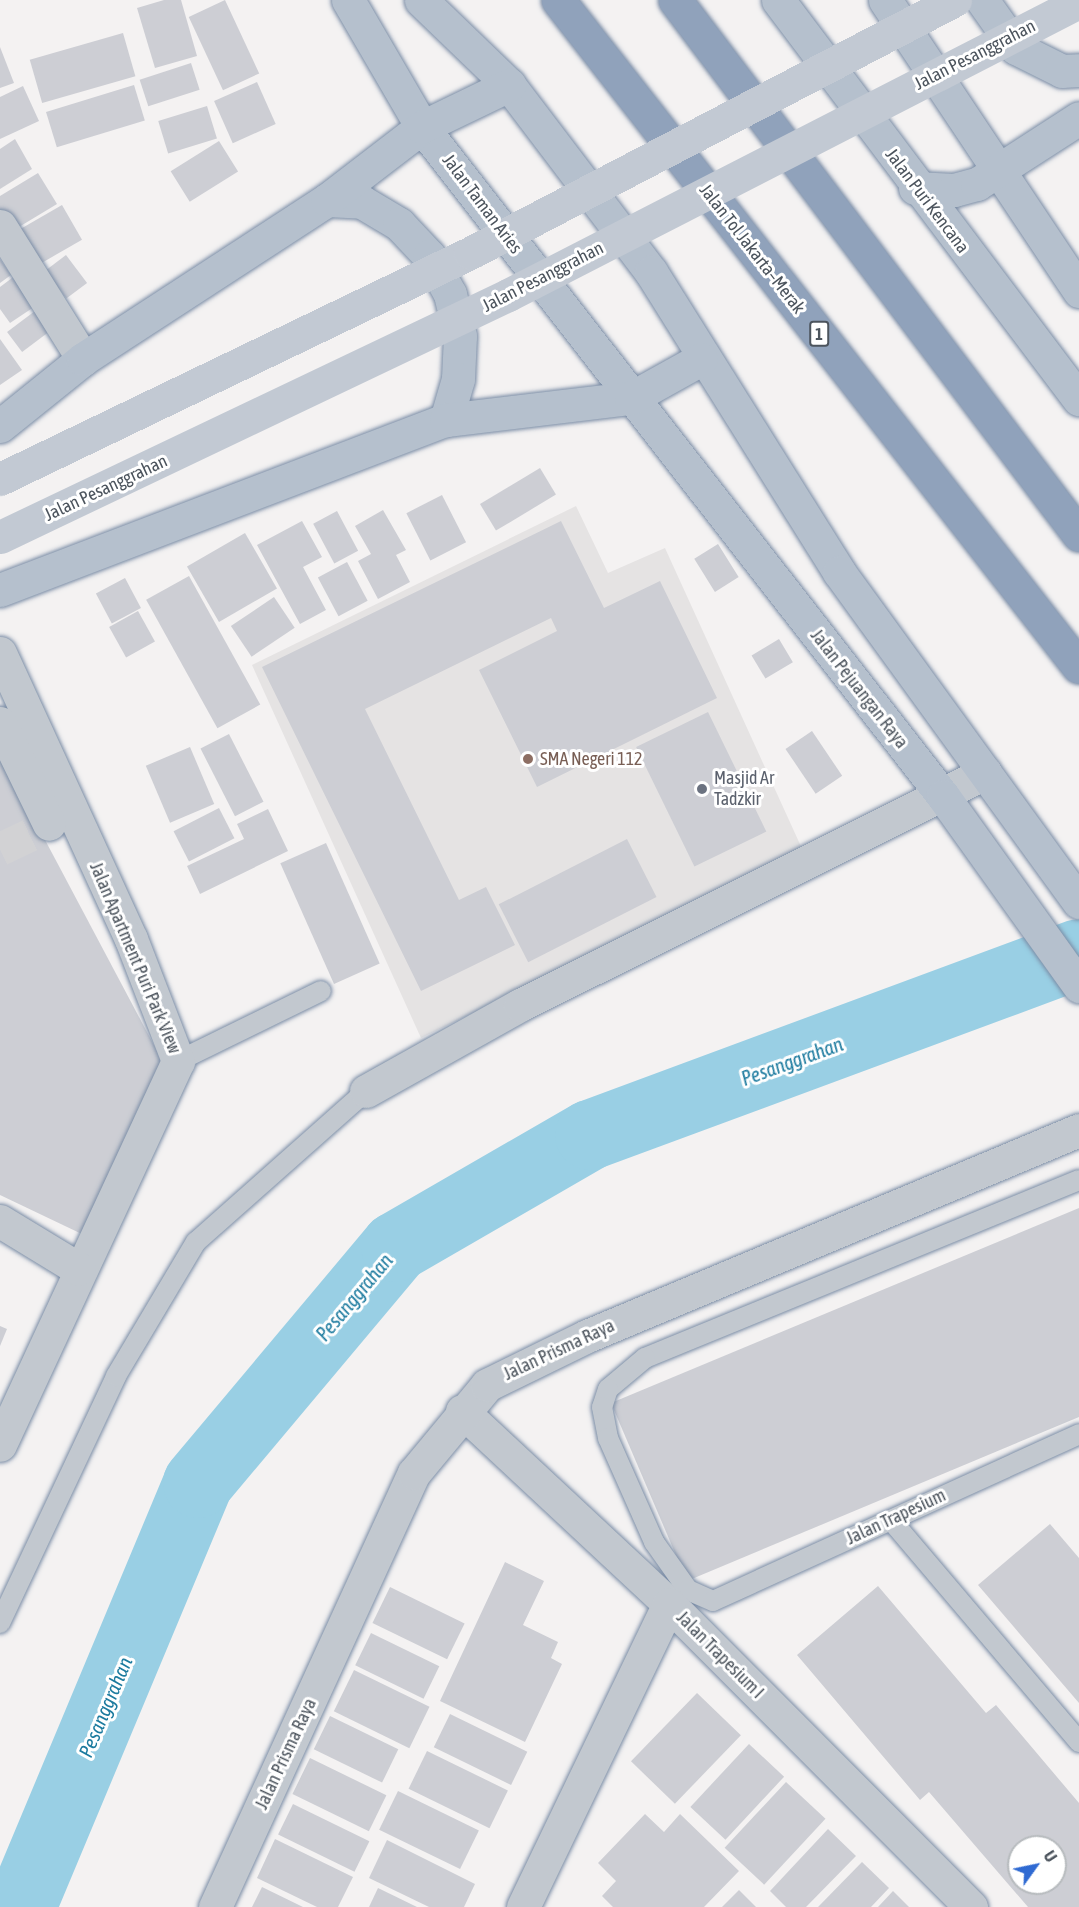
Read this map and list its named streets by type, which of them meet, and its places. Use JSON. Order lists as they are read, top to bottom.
{
  "streets": {
    "highway": ["Jalan Tol Jakarta–Merak", "1"],
    "main road": [
      "Jalan Pesanggrahan",
      "Jalan Puri Kencana",
      "Jalan Taman Aries",
      "Jalan Pejuangan Raya"
    ],
    "street": ["Jalan Apartment Puri Park View", "Jalan Prisma Raya", "Jalan Trapesium I"],
    "lane": ["Jalan Trapesium"]
  },
  "crossings": [
    ["Jalan Taman Aries", "Jalan Pejuangan Raya"],
    ["Jalan Prisma Raya", "Jalan Trapesium I"]
  ],
  "water": ["Pesanggrahan"],
  "places": ["SMA Negeri 112", "Masjid Ar Tadzkir"],
  "north": "top right"
}
